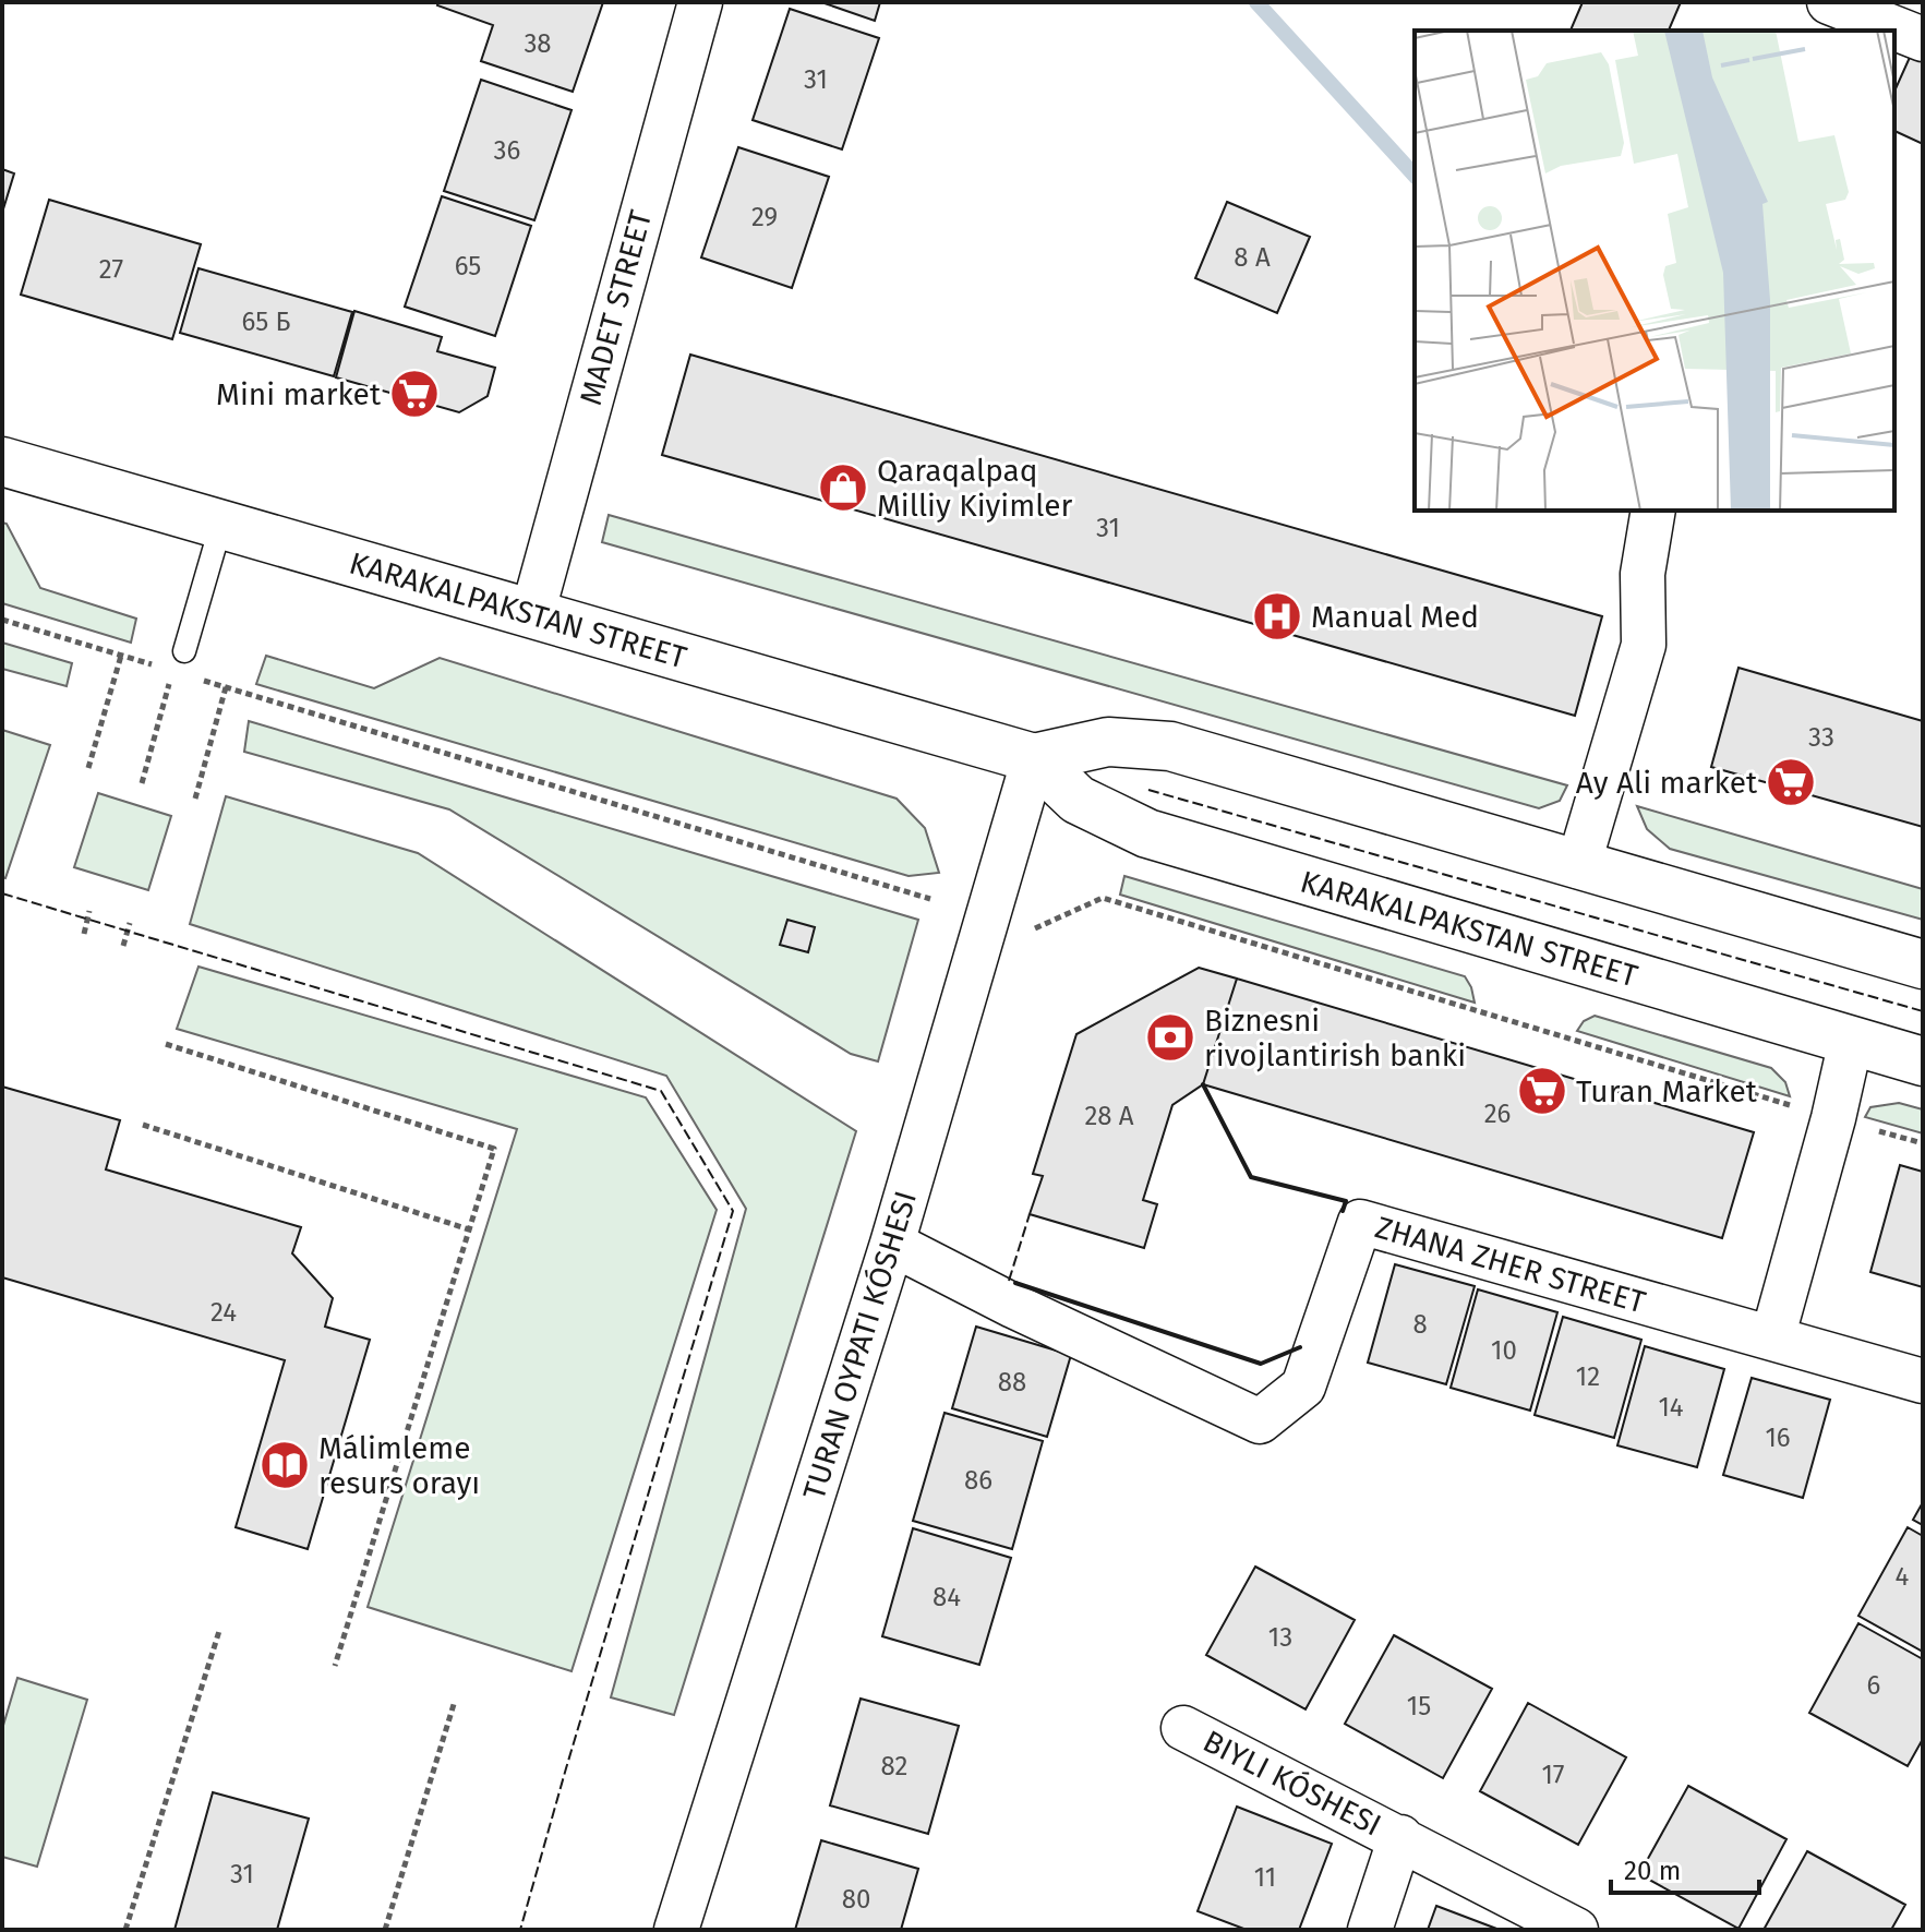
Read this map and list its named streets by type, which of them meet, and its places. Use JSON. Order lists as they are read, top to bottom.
{
  "streets": {
    "main road": ["KARAKALPAKSTAN STREET"],
    "street": ["MADET STREET", "ZHANA ZHER STREET", "BIYLI KÓSHESI"]
  },
  "crossings": [
    ["MADET STREET", "KARAKALPAKSTAN STREET"]
  ],
  "places": {
    "supermarket": ["Mini market", "Ay Ali market", "Turan Market"],
    "shop": ["Qaraqalpaq Milliy Kiyimler"],
    "hospital": ["Manual Med"],
    "bank": ["Biznesni rivojlantirish banki"],
    "library": ["Málimleme resurs orayı"]
  },
  "house_numbers": [
    "38",
    "31",
    "36",
    "29",
    "8 А",
    "65",
    "27",
    "65 Б",
    "31",
    "33",
    "26",
    "28 А",
    "24",
    "8",
    "10",
    "12",
    "88",
    "14",
    "16",
    "86",
    "4",
    "84",
    "13",
    "6",
    "15",
    "82",
    "17",
    "31",
    "11",
    "80"
  ],
  "scale_bar": "20 m"
}
